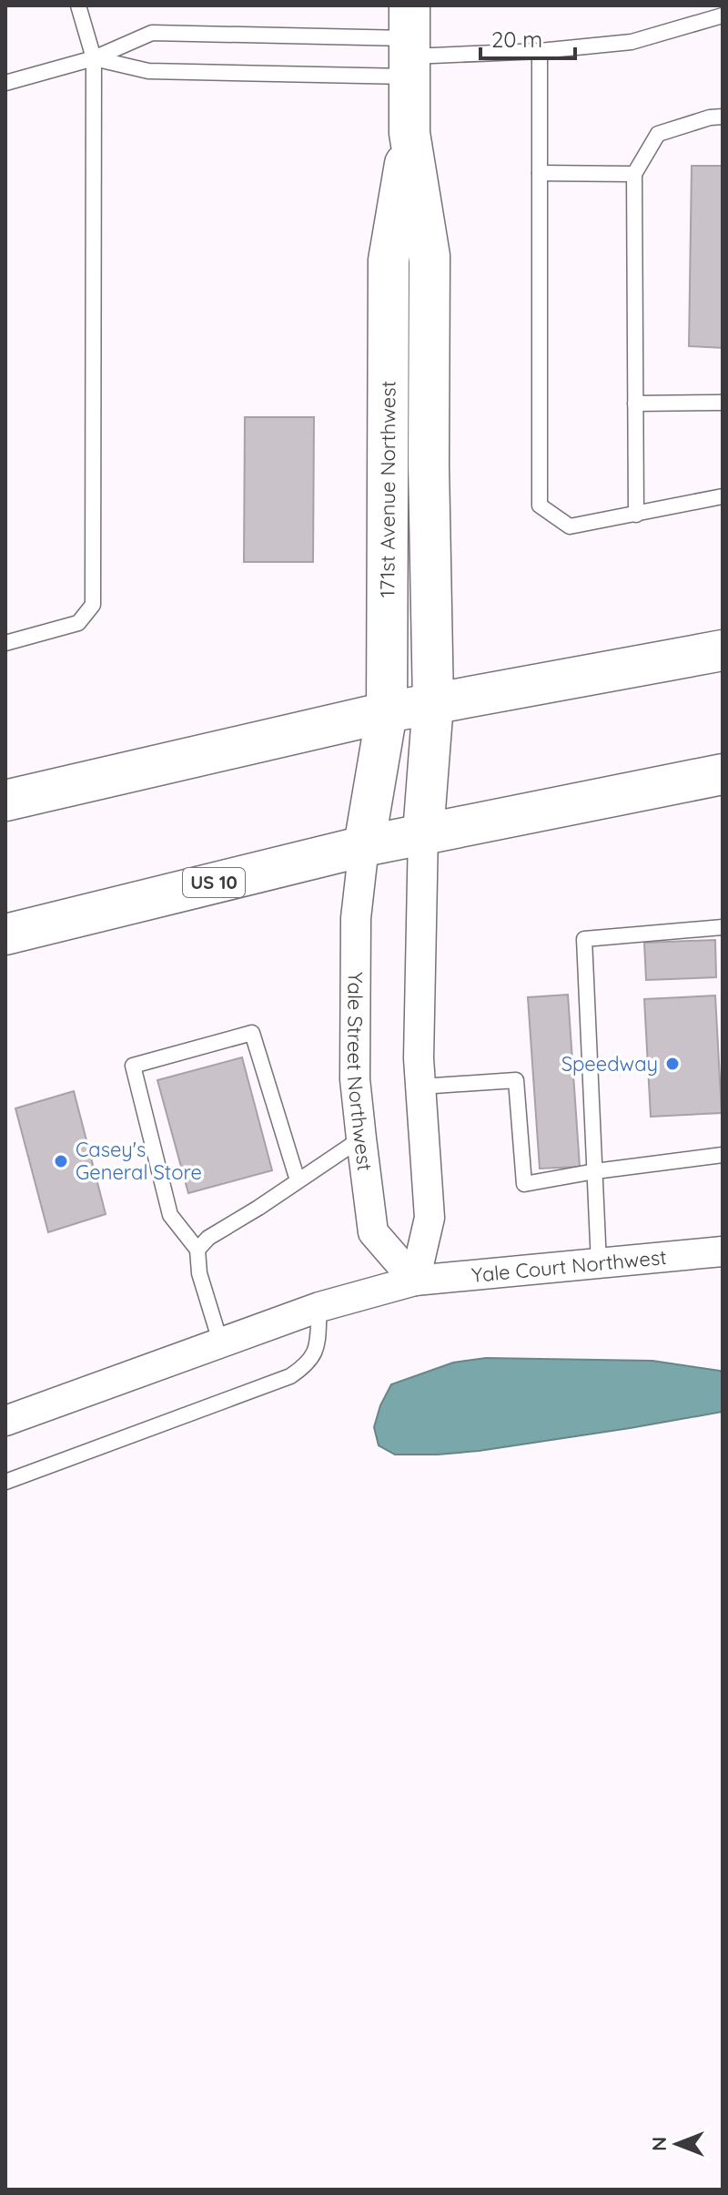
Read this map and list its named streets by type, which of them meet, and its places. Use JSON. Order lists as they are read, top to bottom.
{
  "streets": {
    "main road": ["171st Avenue Northwest", "US 10"],
    "street": ["Yale Street Northwest", "Yale Court Northwest"]
  },
  "crossings": [
    ["171st Avenue Northwest", "US 10"],
    ["171st Avenue Northwest", "Yale Street Northwest"],
    ["US 10", "Yale Street Northwest"],
    ["Yale Street Northwest", "Yale Court Northwest"]
  ],
  "places": ["Speedway", "Casey's General Store"],
  "scale_bar": "20 m",
  "north": "left"
}
